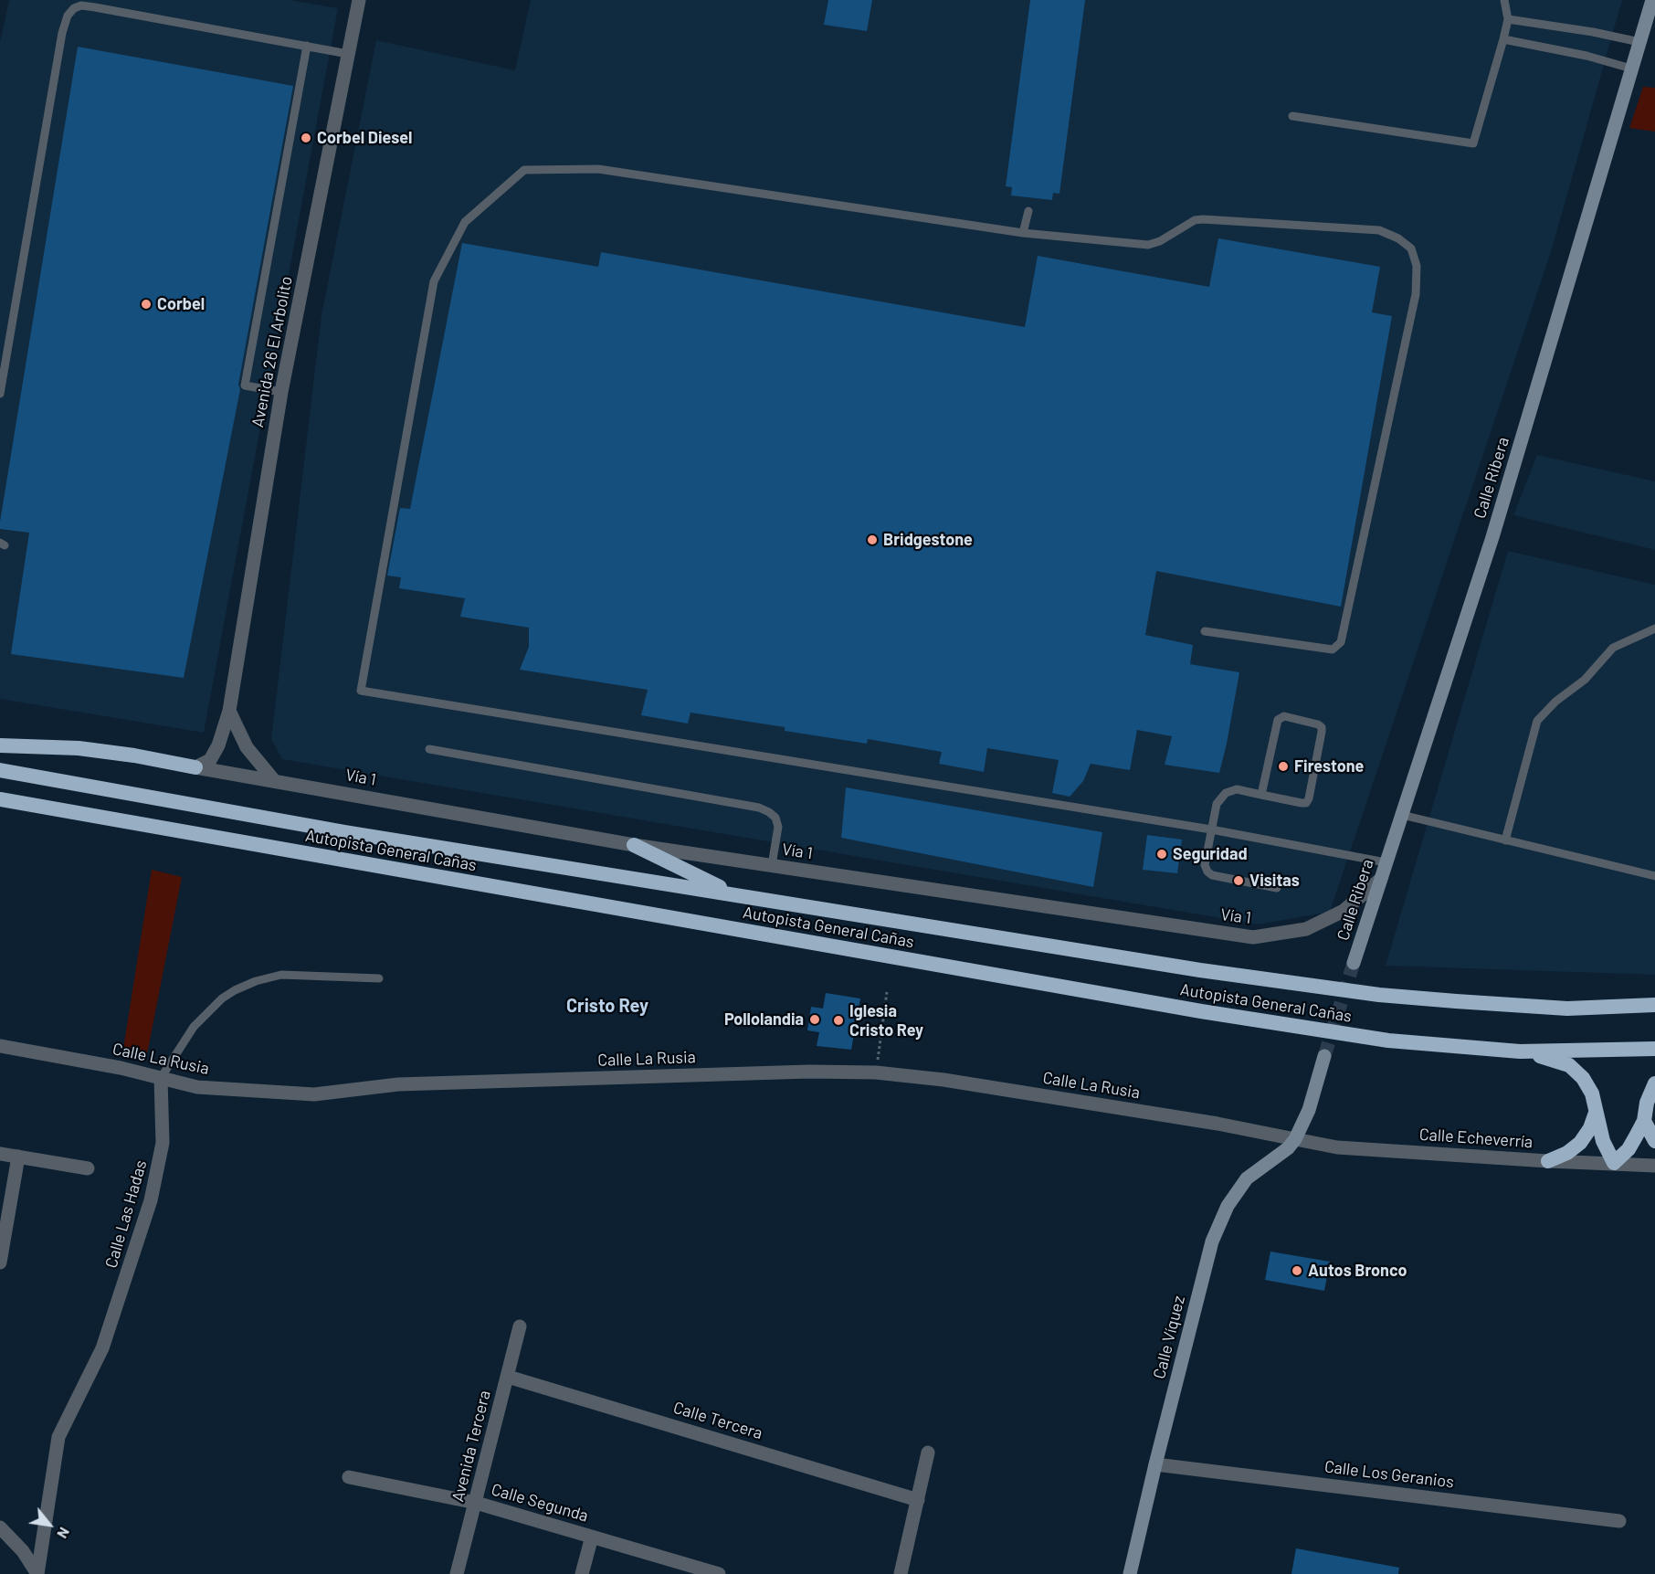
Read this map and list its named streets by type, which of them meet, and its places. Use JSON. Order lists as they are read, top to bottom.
{
  "streets": {
    "highway": ["Autopista General Cañas"],
    "main road": ["Calle Ribera", "Calle Víquez"],
    "street": [
      "Avenida 26 El Arbolito",
      "Vía 1",
      "Calle La Rusia",
      "Calle Echeverría",
      "Calle Las Hadas",
      "Calle Tercera",
      "Avenida Tercera",
      "Calle Los Geranios",
      "Calle Segunda"
    ]
  },
  "crossings": [
    ["Avenida 26 El Arbolito", "Vía 1"],
    ["Calle Ribera", "Vía 1"],
    ["Calle La Rusia", "Calle Echeverría"],
    ["Calle La Rusia", "Calle Las Hadas"],
    ["Calle La Rusia", "Calle Víquez"],
    ["Calle Echeverría", "Calle Víquez"],
    ["Calle Víquez", "Calle Los Geranios"],
    ["Calle Tercera", "Avenida Tercera"],
    ["Avenida Tercera", "Calle Segunda"]
  ],
  "districts": ["Cristo Rey"],
  "places": [
    "Corbel Diesel",
    "Corbel",
    "Bridgestone",
    "Firestone",
    "Seguridad",
    "Visitas",
    "Pollolandia",
    "Iglesia Cristo Rey",
    "Autos Bronco"
  ],
  "north": "bottom right"
}
